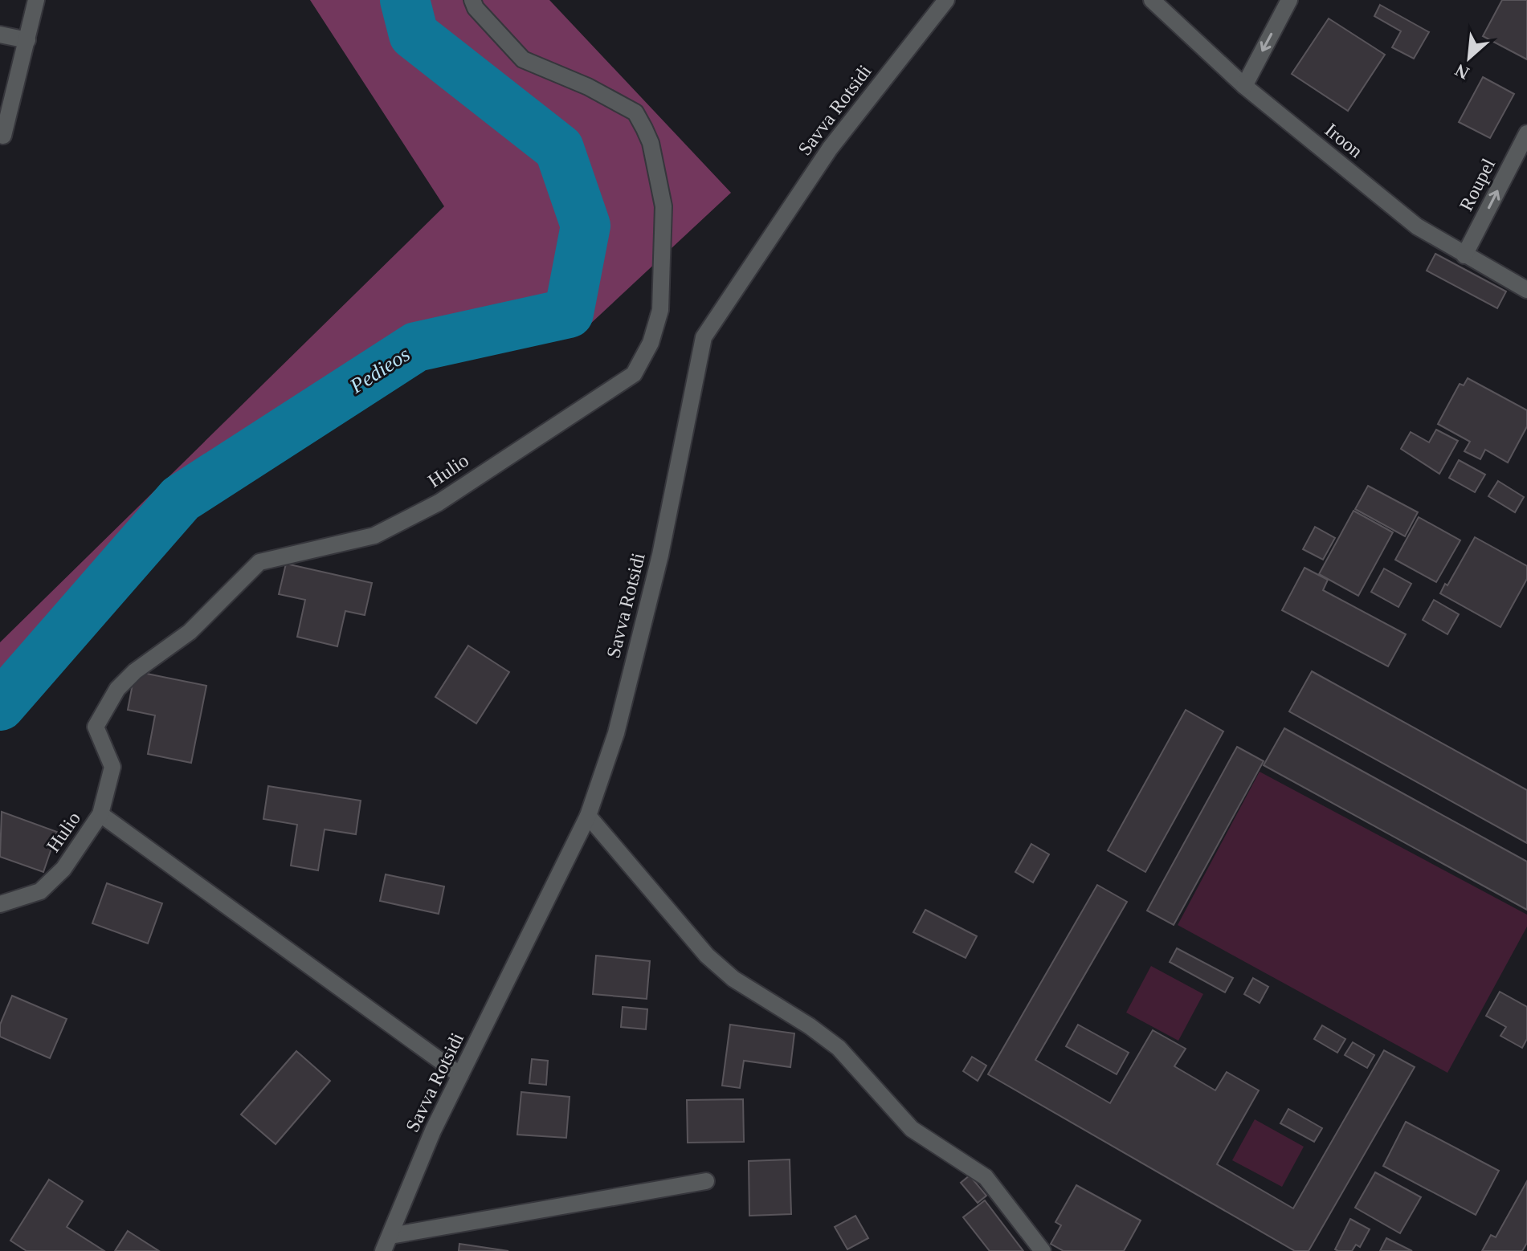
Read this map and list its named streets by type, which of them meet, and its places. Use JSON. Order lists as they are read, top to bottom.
{
  "streets": {
    "street": [
      "Savva Rotsidi",
      "Iroon",
      "Roupel",
      "Hulio"
    ]
  },
  "crossings": [
    ["Iroon", "Roupel"]
  ],
  "one_way": ["Roupel"],
  "water": ["Pedieos"],
  "north": "bottom left"
}
